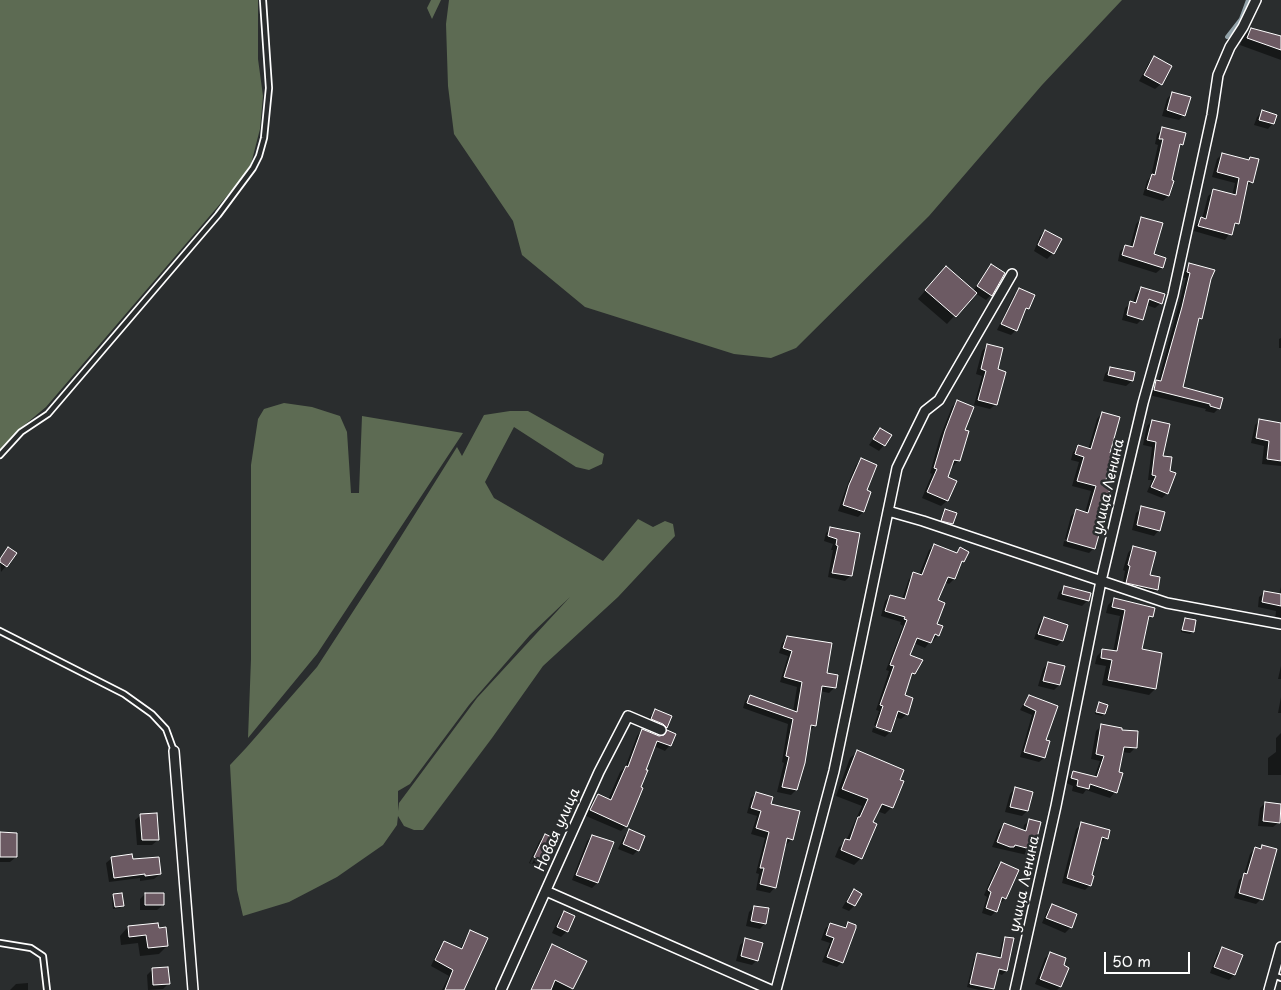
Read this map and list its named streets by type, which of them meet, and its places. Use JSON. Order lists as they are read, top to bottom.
{
  "streets": {
    "street": ["улица Ленина", "Новая улица"]
  },
  "scale_bar": "50 m"
}
